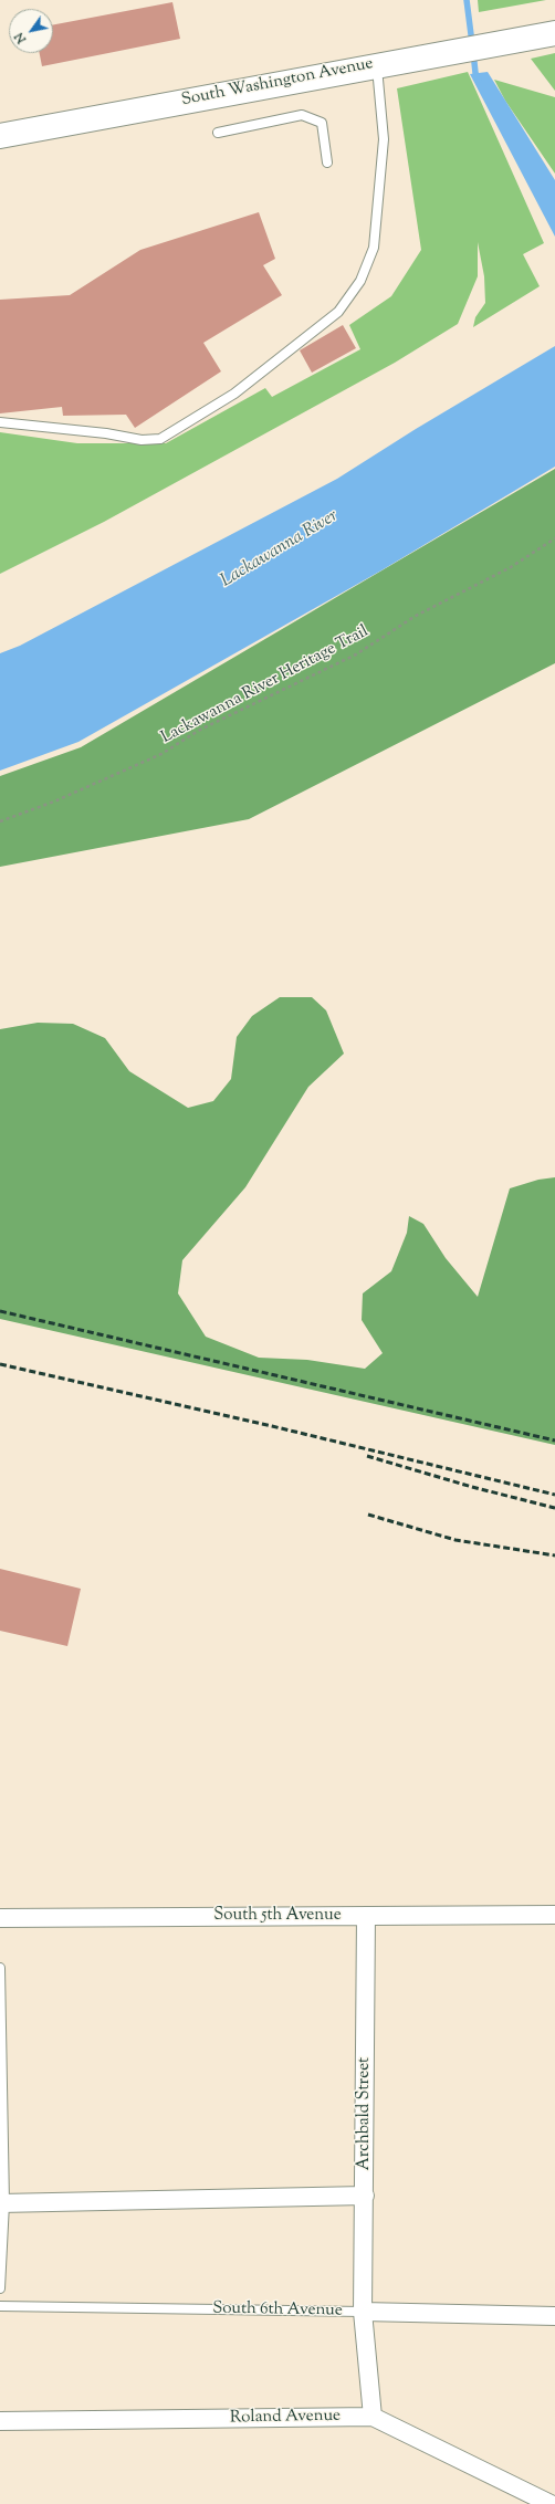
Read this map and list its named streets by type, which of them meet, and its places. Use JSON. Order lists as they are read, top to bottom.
{
  "streets": {
    "street": [
      "South Washington Avenue",
      "South 5th Avenue",
      "Archbald Street",
      "South 6th Avenue",
      "Roland Avenue"
    ],
    "path": ["Lackawanna River Heritage Trail"]
  },
  "crossings": [
    ["South 5th Avenue", "Archbald Street"],
    ["Archbald Street", "South 6th Avenue"],
    ["Archbald Street", "Roland Avenue"]
  ],
  "water": ["Lackawanna River"],
  "north": "bottom left"
}
